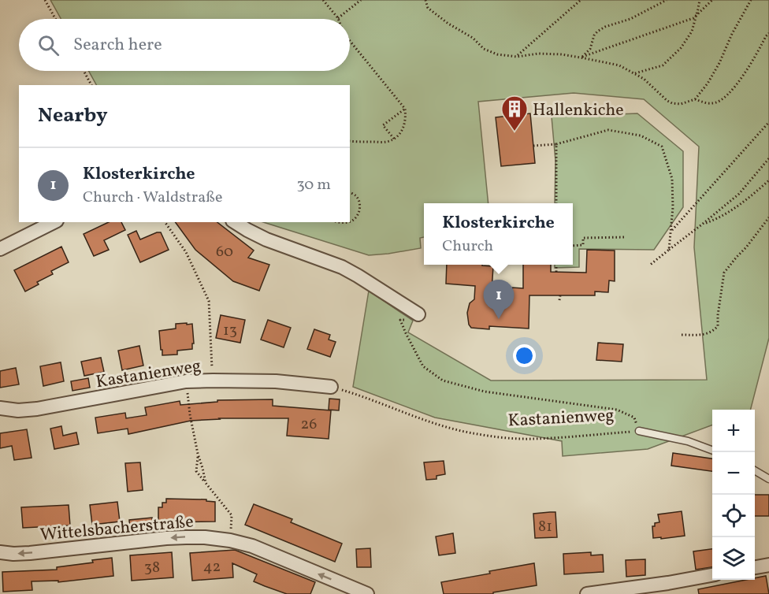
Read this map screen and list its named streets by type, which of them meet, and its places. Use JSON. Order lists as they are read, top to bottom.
{
  "streets": {
    "street": ["Kastanienweg", "Wittelsbacherstraße"]
  },
  "one_way": ["Wittelsbacherstraße"],
  "places": {
    "building": ["Hallenkiche"]
  },
  "house_numbers": [
    "60",
    "13",
    "26",
    "81",
    "42",
    "38"
  ],
  "page": {
    "search": "Search here",
    "heading": "Nearby",
    "list": [
      {
        "mark": "1",
        "name": "Klosterkirche",
        "note": "Church · Waldstraße",
        "value": "30 m"
      }
    ],
    "popup": ["Klosterkirche", "Church"],
    "pins": "1",
    "map_buttons": ["+", "−"]
  }
}
